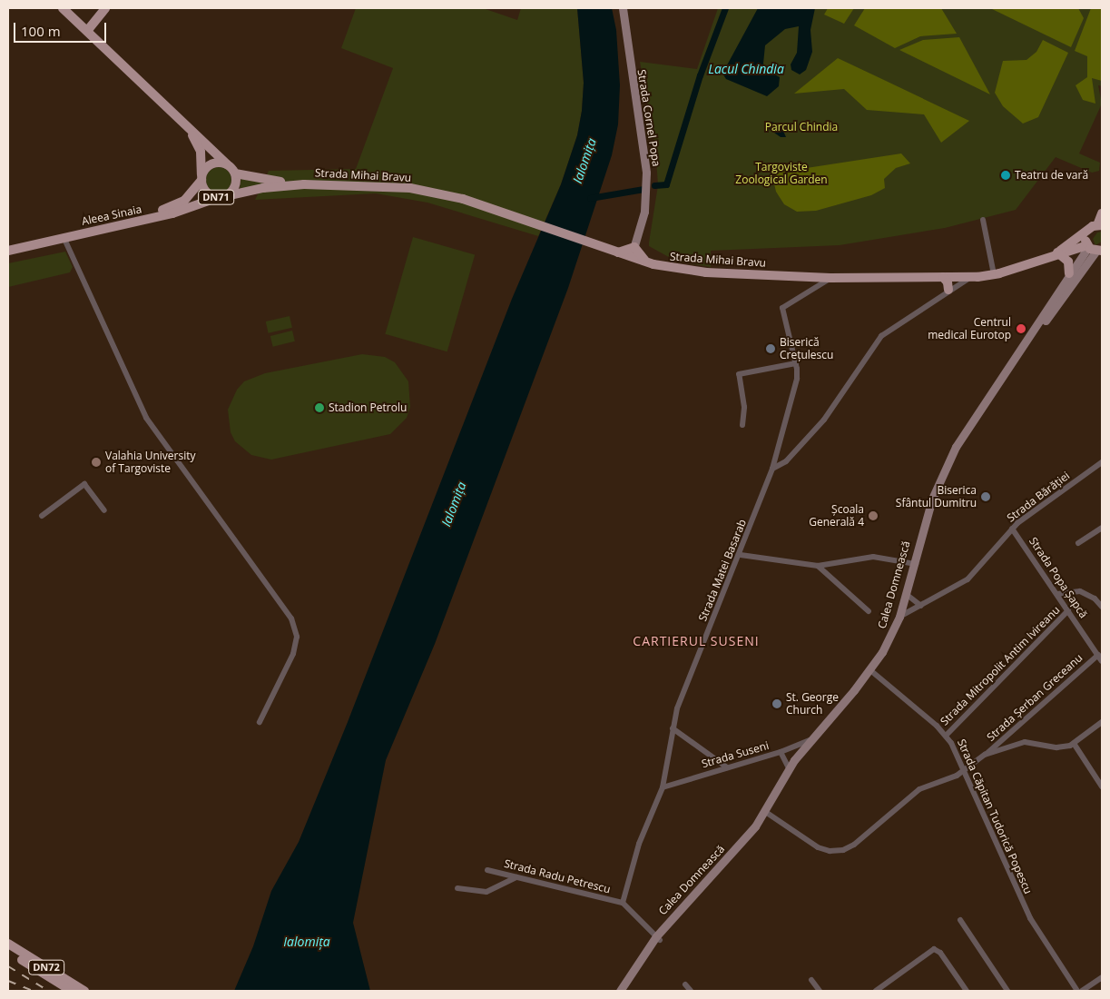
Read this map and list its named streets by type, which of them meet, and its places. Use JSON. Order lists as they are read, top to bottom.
{
  "streets": {
    "main road": [
      "Strada Cornel Popa",
      "Strada Mihai Bravu",
      "DN71",
      "Aleea Sinaia",
      "Calea Domnească",
      "DN72"
    ],
    "street": [
      "Strada Bărăției",
      "Strada Matei Basarab",
      "Strada Popa Șapcă",
      "Strada Mitropolit Antim Ivireanu",
      "Strada Șerban Greceanu",
      "Strada Suseni",
      "Strada Căpitan Tudorică Popescu",
      "Strada Radu Petrescu"
    ]
  },
  "crossings": [
    ["Strada Cornel Popa", "Strada Mihai Bravu"],
    ["Strada Mihai Bravu", "DN71"],
    ["Strada Mihai Bravu", "Aleea Sinaia"],
    ["Strada Mihai Bravu", "Strada Matei Basarab"],
    ["DN71", "Aleea Sinaia"],
    ["Strada Bărăției", "Strada Popa Șapcă"],
    ["Strada Bărăției", "Calea Domnească"],
    ["Strada Matei Basarab", "Strada Suseni"],
    ["Strada Matei Basarab", "Strada Radu Petrescu"],
    ["Strada Popa Șapcă", "Strada Mitropolit Antim Ivireanu"],
    ["Strada Popa Șapcă", "Strada Șerban Greceanu"],
    ["Calea Domnească", "Strada Suseni"],
    ["Calea Domnească", "Strada Căpitan Tudorică Popescu"],
    ["Strada Mitropolit Antim Ivireanu", "Strada Căpitan Tudorică Popescu"]
  ],
  "districts": ["CARTIERUL SUSENI"],
  "water": ["Lacul Chindia", "Ialomița"],
  "parks": ["Parcul Chindia", "Targoviste Zoological Garden"],
  "places": [
    "Teatru de vară",
    "Centrul medical Eurotop",
    "Biserică Crețulescu",
    "Stadion Petrolu",
    "Valahia University of Targoviste",
    "Biserica Sfântul Dumitru",
    "Școala Generală 4",
    "St. George Church"
  ],
  "scale_bar": "100 m"
}
